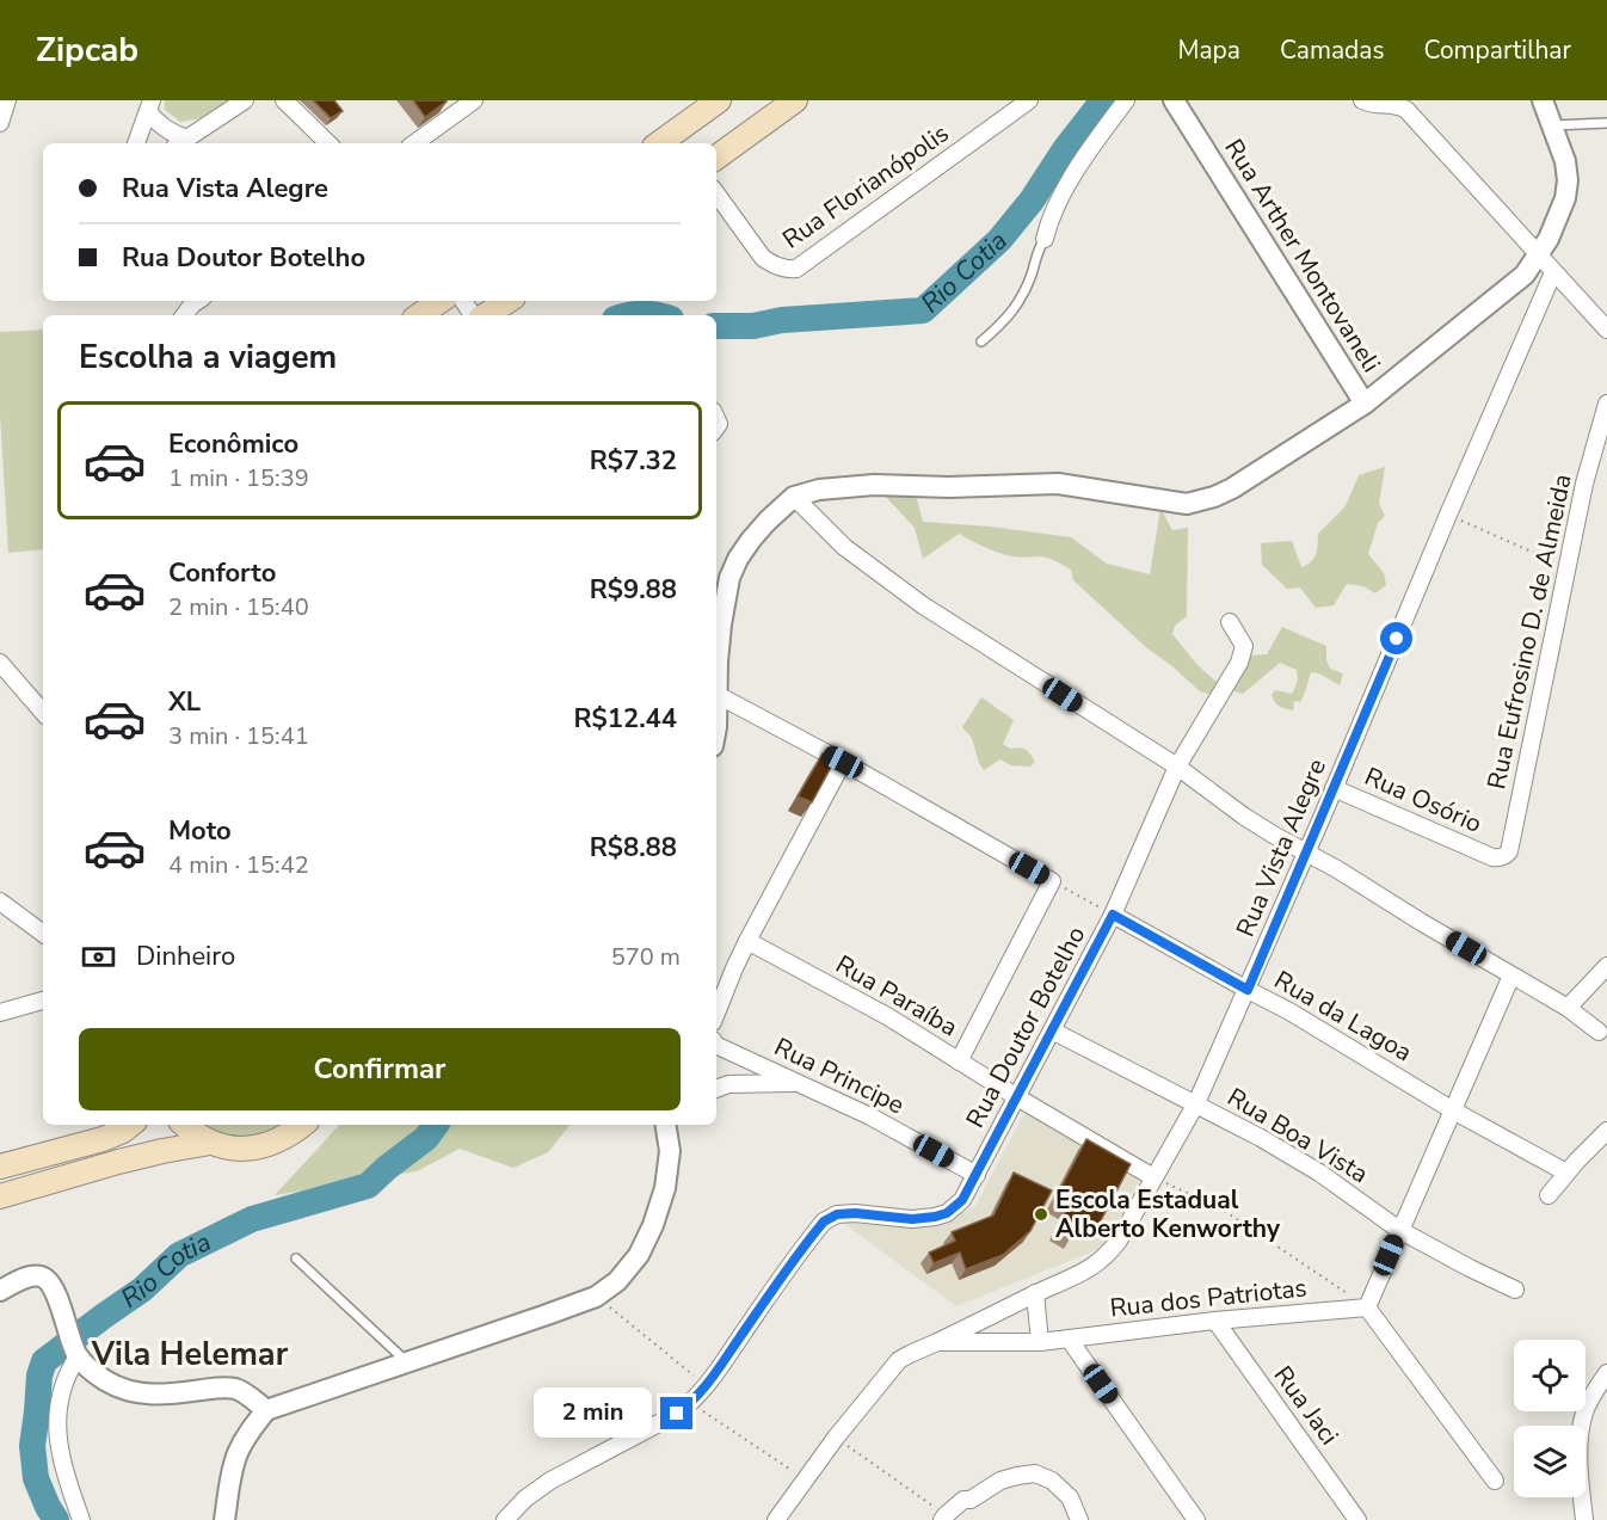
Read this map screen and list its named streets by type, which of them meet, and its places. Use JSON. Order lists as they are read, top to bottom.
{
  "streets": {
    "street": [
      "Rua Florianópolis",
      "Rua Arther Montovaneli",
      "Rua Eufrosino D. de Almeida",
      "Rua Osório",
      "Rua Vista Alegre",
      "Rua Paraíba",
      "Rua da Lagoa",
      "Rua Doutor Botelho",
      "Rua Principe",
      "Rua Boa Vista",
      "Rua dos Patriotas",
      "Rua Jaci"
    ]
  },
  "crossings": [
    ["Rua Eufrosino D. de Almeida", "Rua Osório"],
    ["Rua Osório", "Rua Vista Alegre"],
    ["Rua Vista Alegre", "Rua Paraíba"],
    ["Rua Vista Alegre", "Rua da Lagoa"],
    ["Rua Vista Alegre", "Rua Boa Vista"],
    ["Rua Vista Alegre", "Rua dos Patriotas"],
    ["Rua Paraíba", "Rua Doutor Botelho"],
    ["Rua da Lagoa", "Rua Doutor Botelho"],
    ["Rua Doutor Botelho", "Rua Principe"],
    ["Rua Doutor Botelho", "Rua Boa Vista"],
    ["Rua dos Patriotas", "Rua Jaci"]
  ],
  "districts": ["Vila Helemar"],
  "water": ["Rio Cotia"],
  "places": ["Escola Estadual Alberto Kenworthy"],
  "page": {
    "header": "Zipcab",
    "nav": ["Mapa", "Camadas", "Compartilhar"],
    "banner": ["Rua Vista Alegre", "Rua Doutor Botelho"],
    "heading": "Escolha a viagem",
    "list": [
      {
        "name": "Econômico",
        "note": "1 min · 15:39",
        "value": "R$7.32"
      },
      {
        "name": "Conforto",
        "note": "2 min · 15:40",
        "value": "R$9.88"
      },
      {
        "name": "XL",
        "note": "3 min · 15:41",
        "value": "R$12.44"
      },
      {
        "name": "Moto",
        "note": "4 min · 15:42",
        "value": "R$8.88"
      }
    ],
    "pay": ["Dinheiro", "570 m"],
    "buttons": "Confirmar",
    "bubble": "2 min"
  }
}
